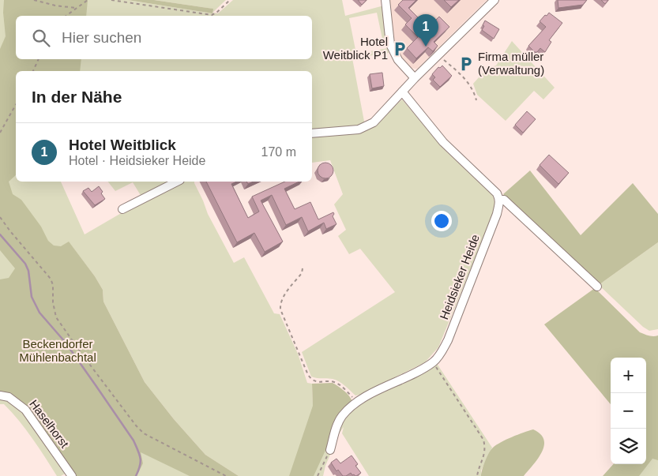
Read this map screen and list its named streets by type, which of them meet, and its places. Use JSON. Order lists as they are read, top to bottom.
{
  "streets": {
    "street": ["Heidsieker Heide", "Haselhorst"]
  },
  "parks": ["Beckendorfer Mühlenbachtal"],
  "places": {
    "parking": ["Hotel Weitblick P1", "Firma müller (Verwaltung)"]
  },
  "page": {
    "pins": "1",
    "search": "Hier suchen",
    "heading": "In der Nähe",
    "list": [
      {
        "mark": "1",
        "name": "Hotel Weitblick",
        "note": "Hotel · Heidsieker Heide",
        "value": "170 m"
      }
    ],
    "map_buttons": ["+", "−"]
  }
}
